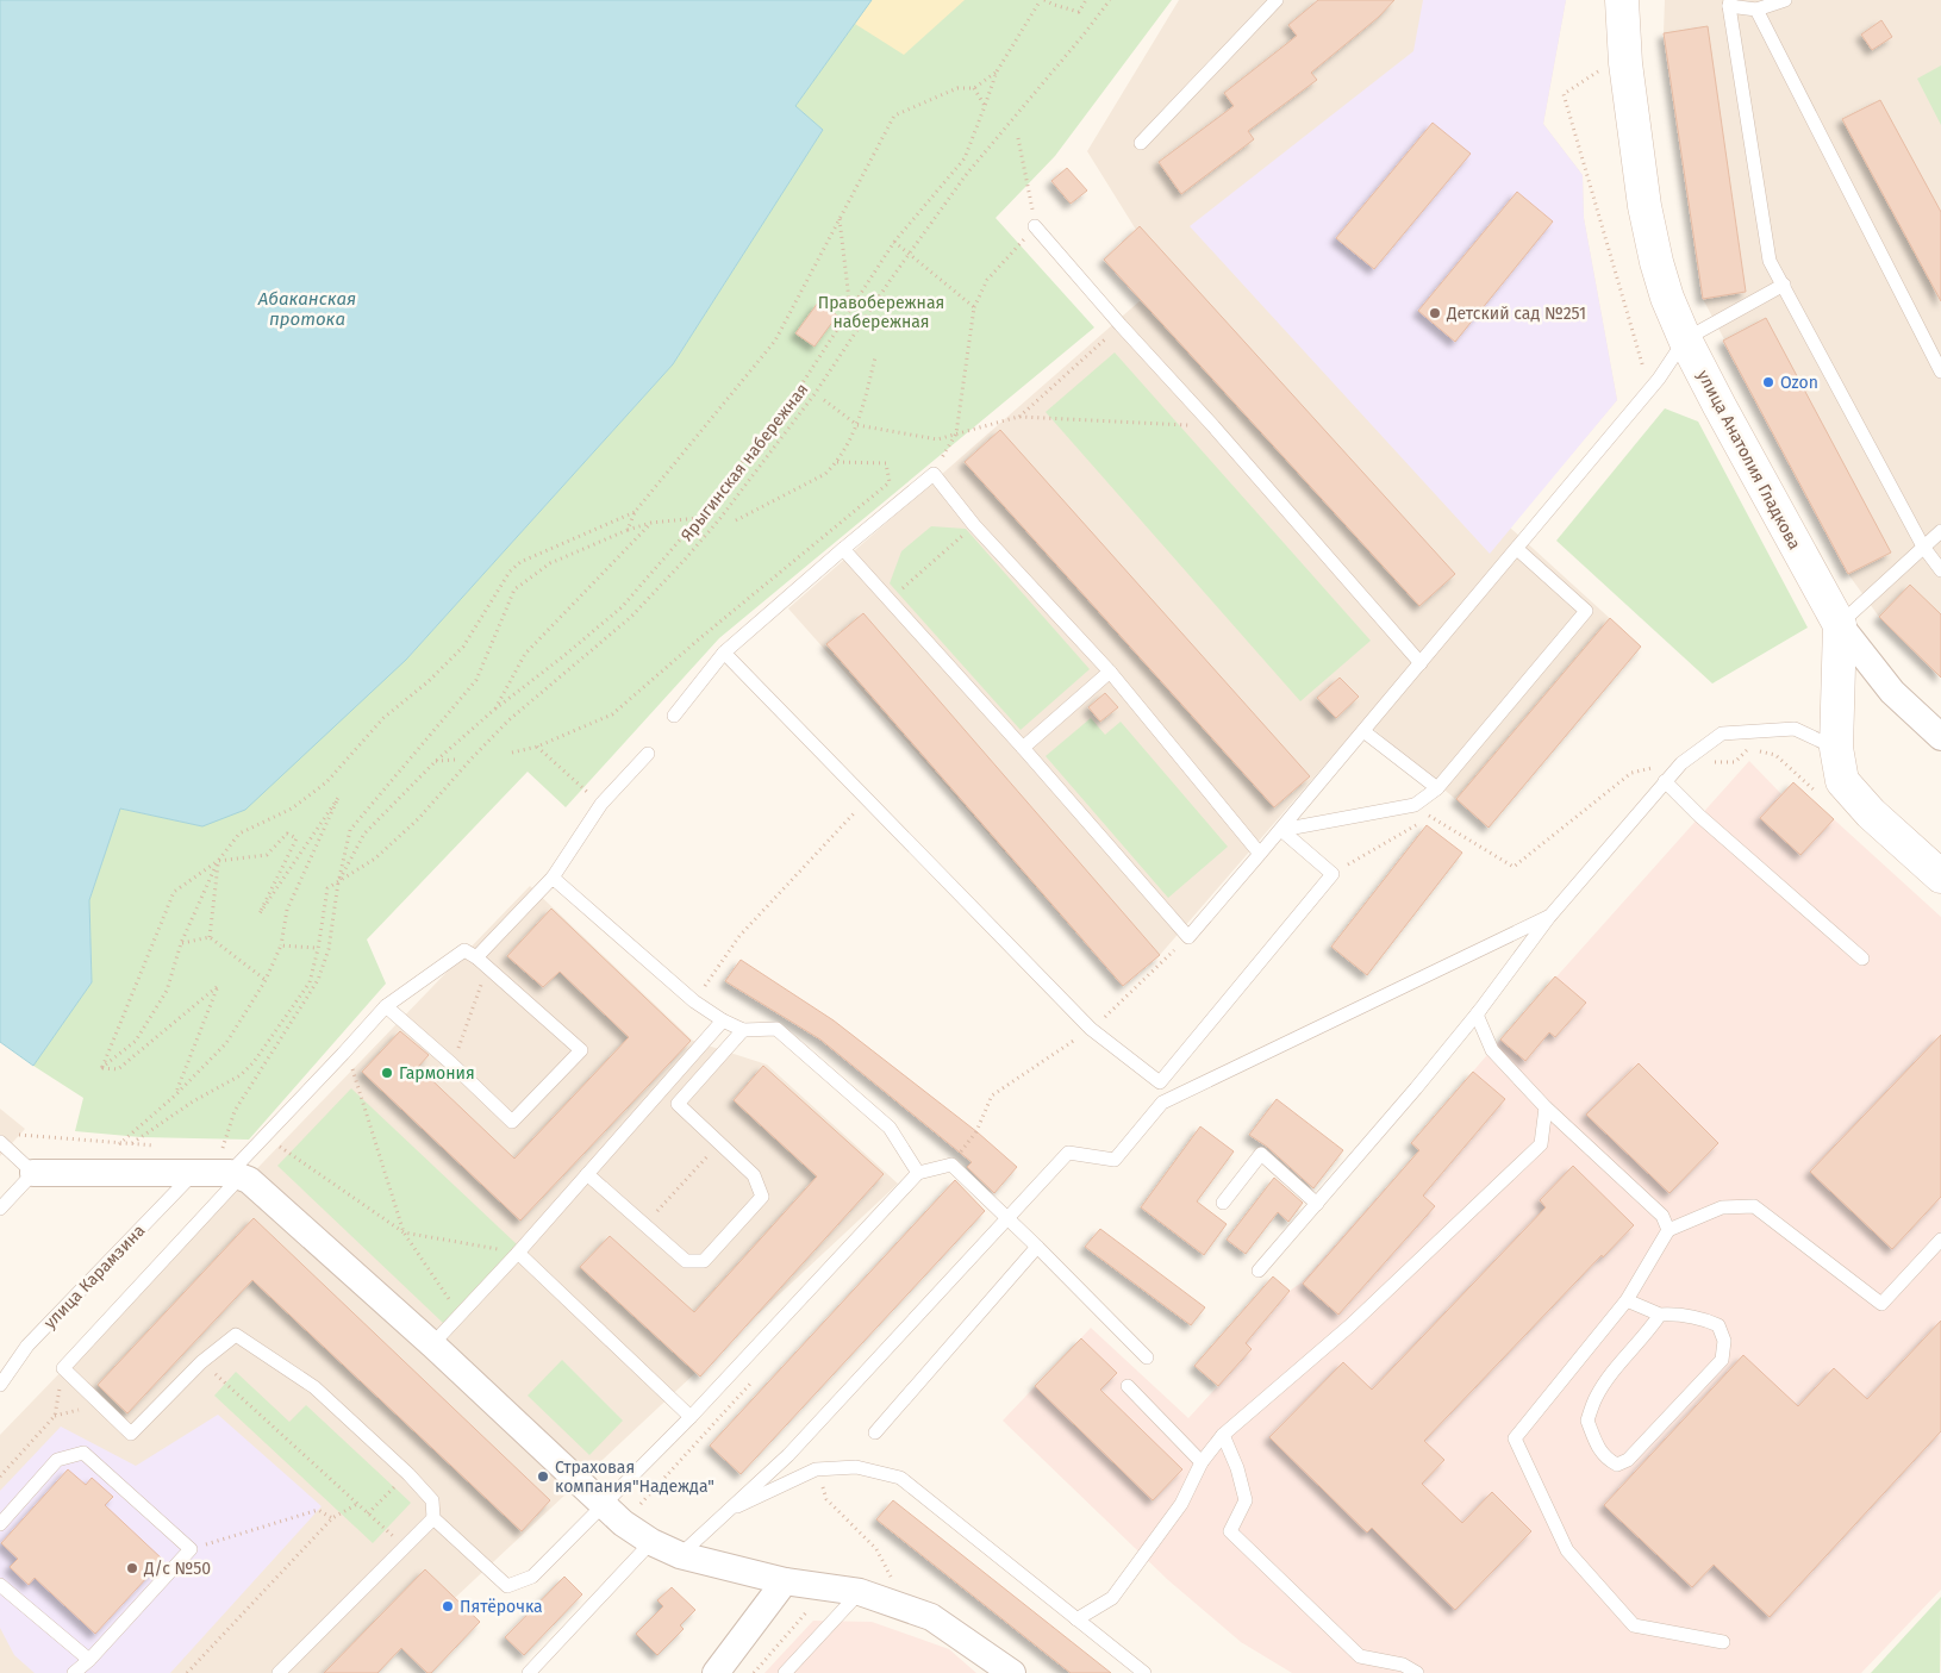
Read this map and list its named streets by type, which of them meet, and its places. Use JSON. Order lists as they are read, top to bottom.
{
  "streets": {
    "main road": ["улица Анатолия Гладкова"],
    "lane": ["улица Карамзина"],
    "path": ["Ярыгинская набережная"]
  },
  "water": ["Абаканская протока"],
  "parks": ["Правобережная набережная"],
  "places": [
    "Детский сад №251",
    "Ozon",
    "Гармония",
    "Страховая компания\"Надежда\"",
    "Д/с №50",
    "Пятёрочка"
  ]
}
